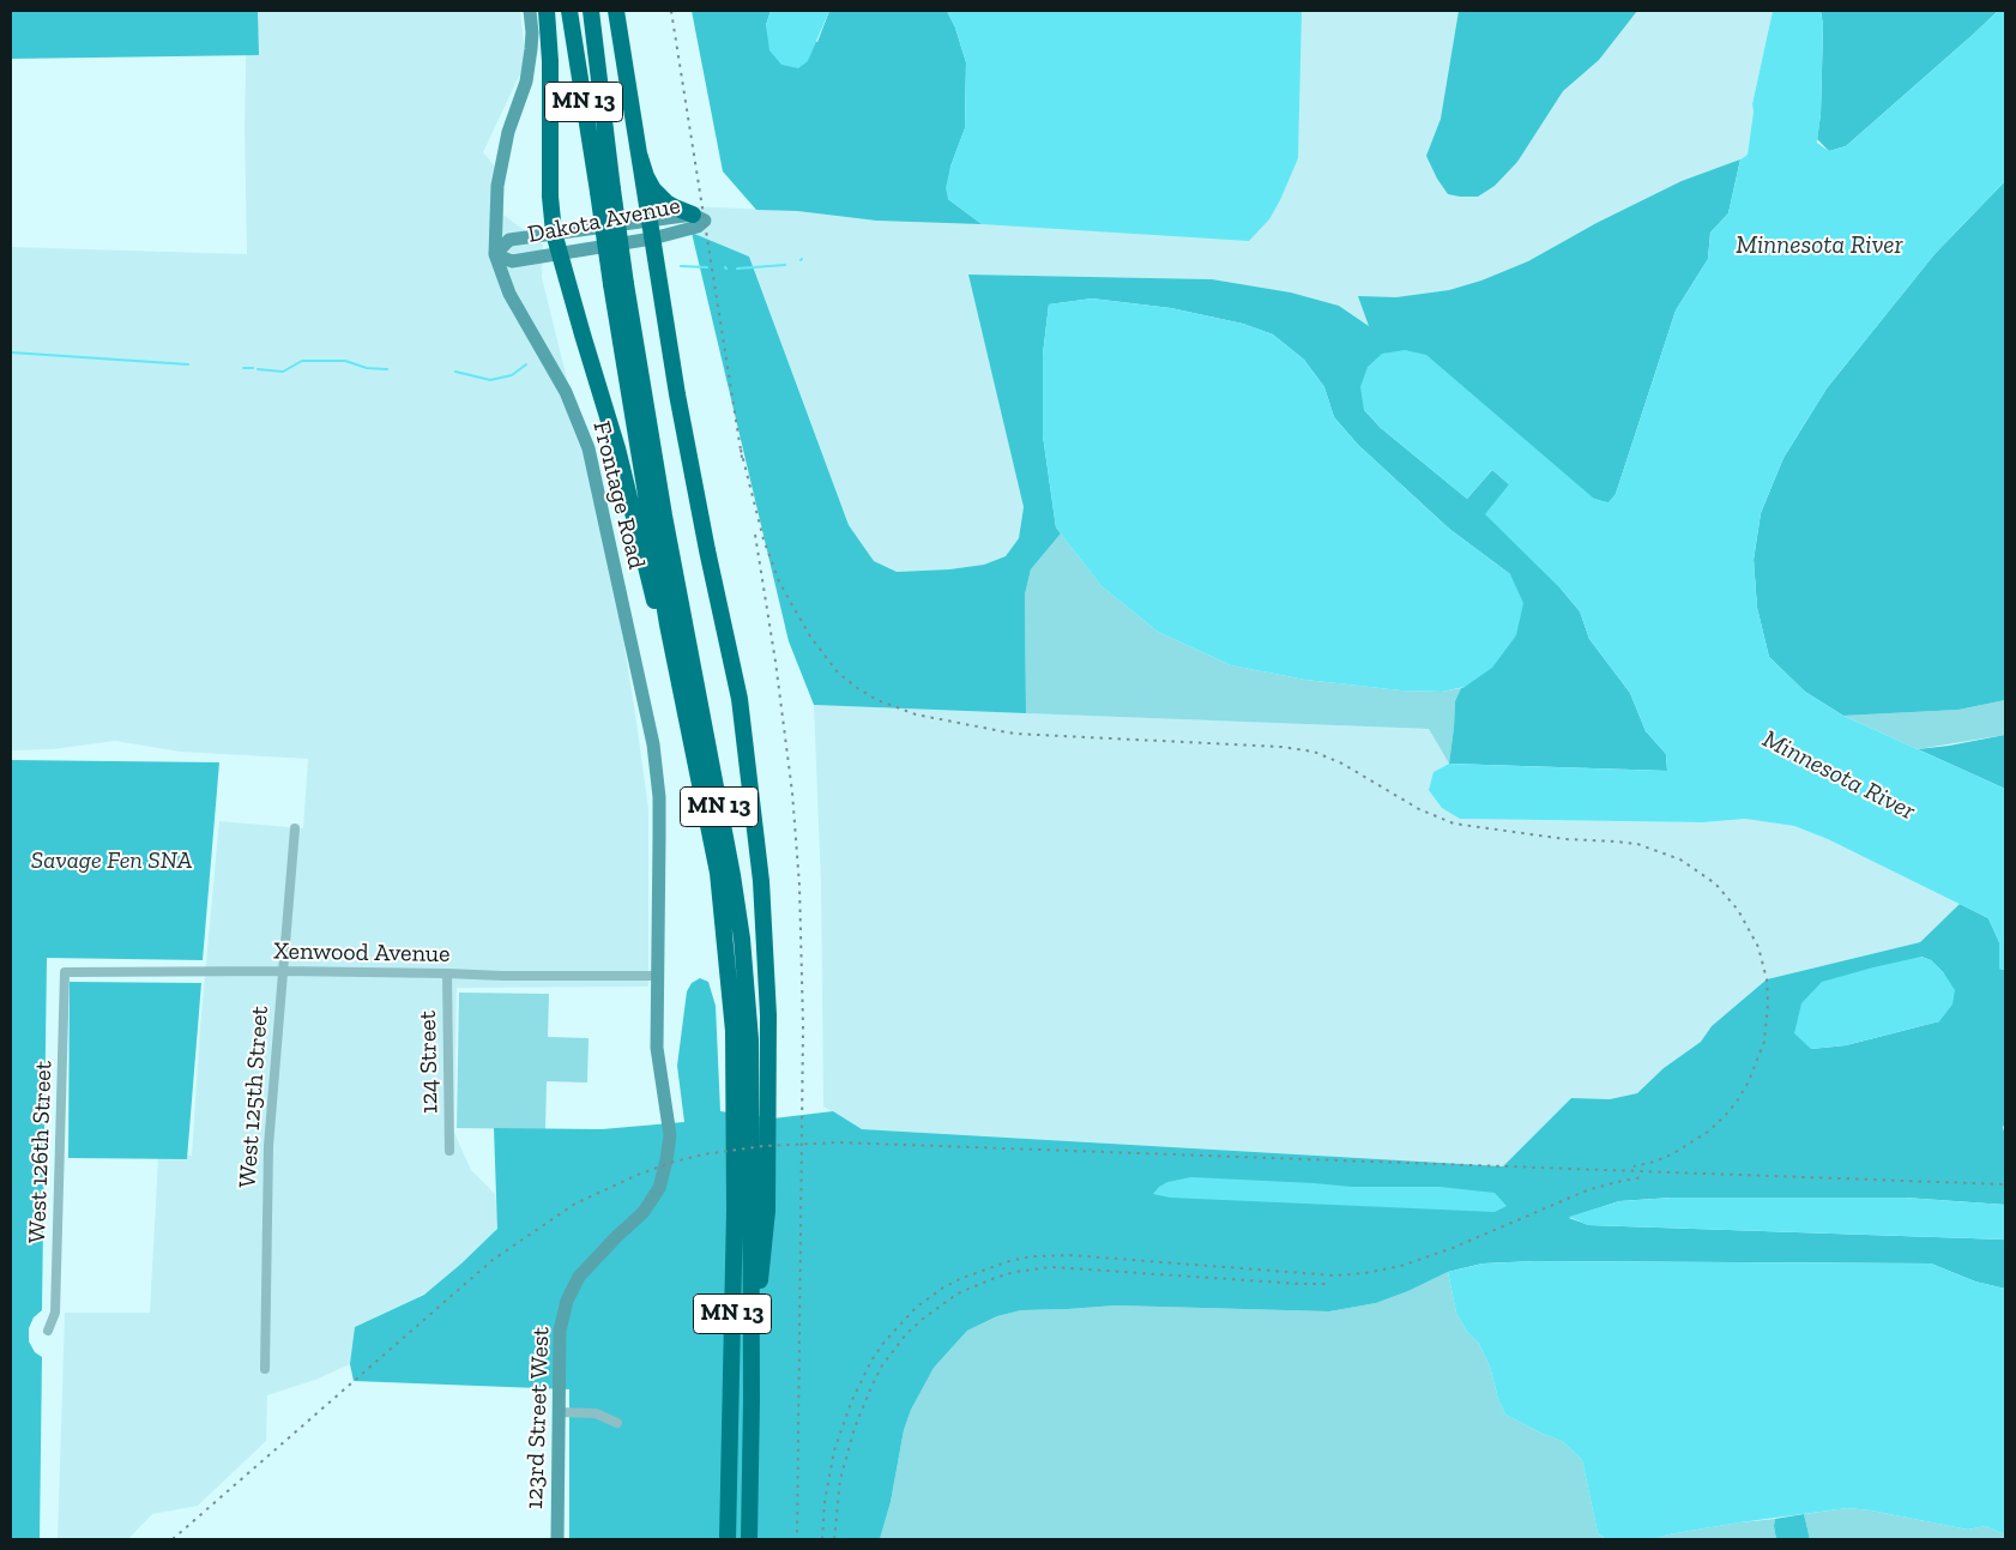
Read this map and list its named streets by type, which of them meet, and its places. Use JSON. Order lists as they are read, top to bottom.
{
  "streets": {
    "highway": ["MN 13"],
    "street": [
      "Dakota Avenue",
      "Frontage Road",
      "Xenwood Avenue",
      "124 Street",
      "West 125th Street",
      "West 126th Street",
      "123rd Street West"
    ]
  },
  "crossings": [
    ["Dakota Avenue", "Frontage Road"],
    ["Frontage Road", "Xenwood Avenue"],
    ["Frontage Road", "123rd Street West"],
    ["Xenwood Avenue", "124 Street"],
    ["Xenwood Avenue", "West 125th Street"],
    ["Xenwood Avenue", "West 126th Street"],
    ["Xenwood Avenue", "123rd Street West"]
  ],
  "water": ["Minnesota River"],
  "parks": ["Savage Fen SNA"]
}
